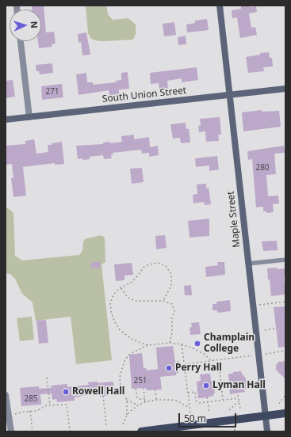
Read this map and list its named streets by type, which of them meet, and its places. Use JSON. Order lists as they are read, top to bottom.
{
  "streets": {
    "street": ["South Union Street", "Maple Street"]
  },
  "crossings": [
    ["South Union Street", "Maple Street"]
  ],
  "places": [
    "Champlain College",
    "Perry Hall",
    "Lyman Hall",
    "Rowell Hall"
  ],
  "house_numbers": [
    "271",
    "280",
    "251",
    "285"
  ],
  "scale_bar": "50 m",
  "north": "right"
}
